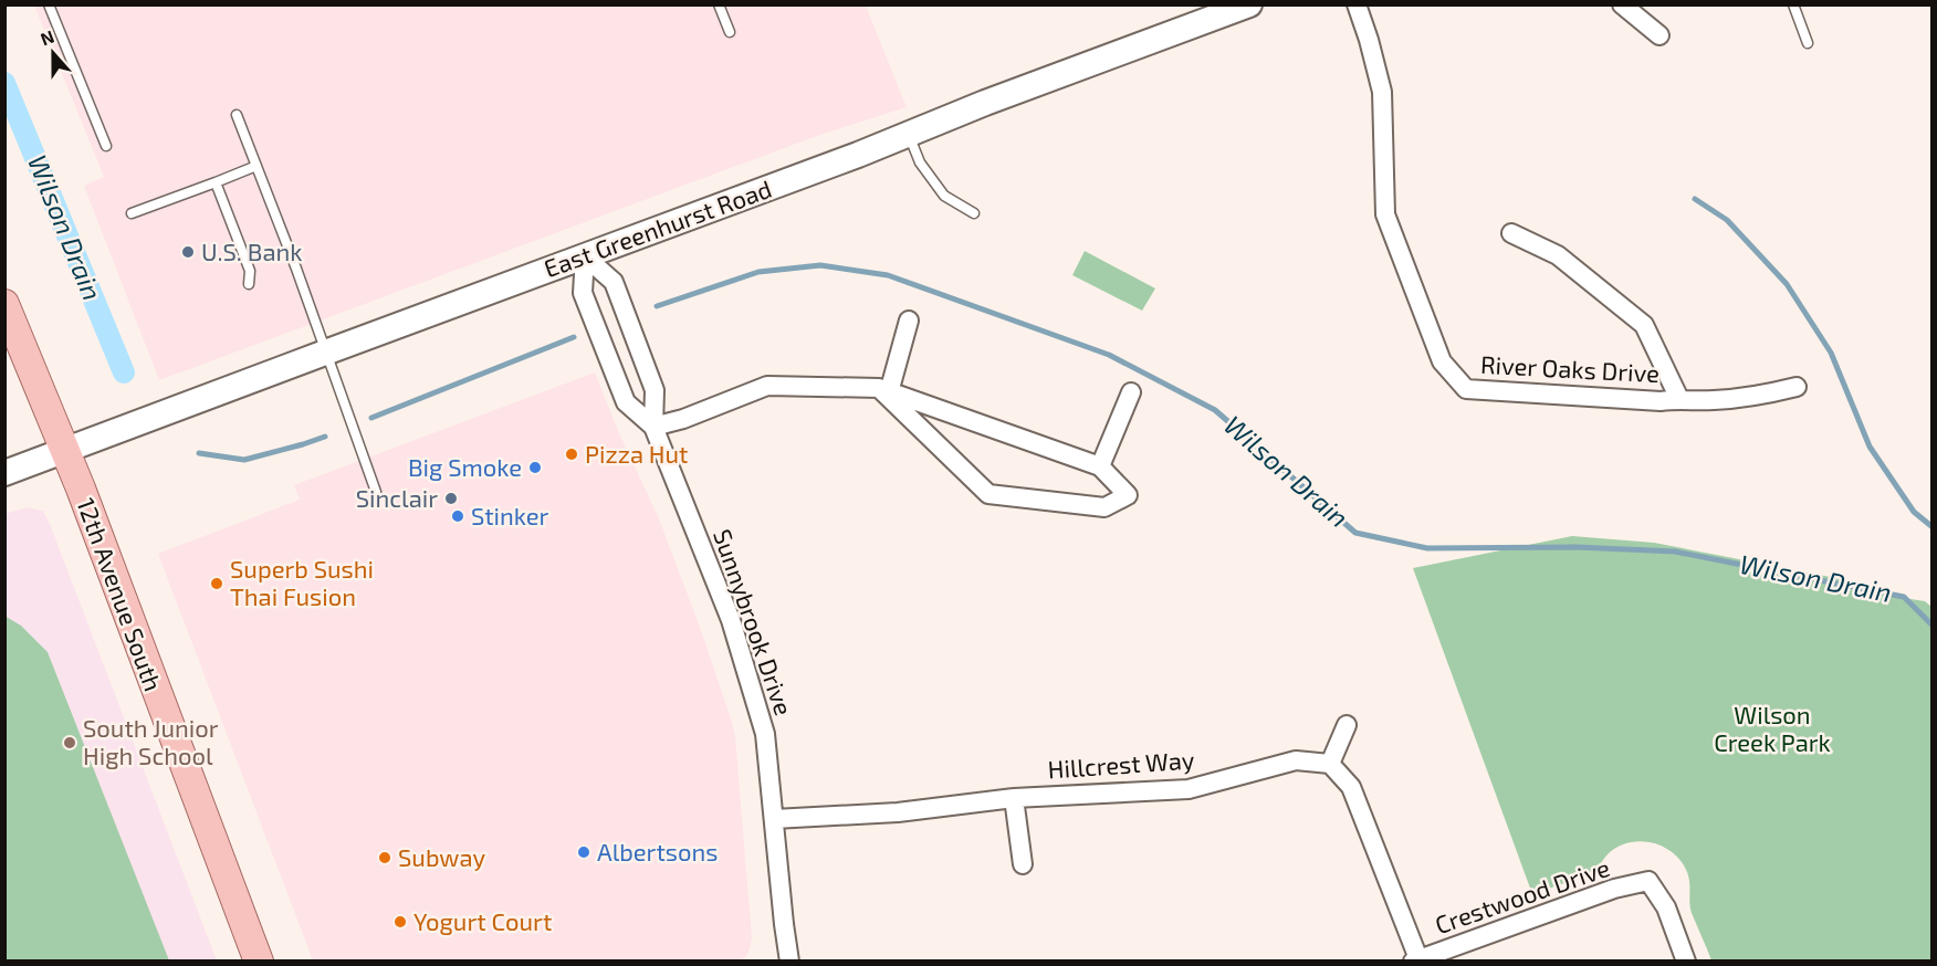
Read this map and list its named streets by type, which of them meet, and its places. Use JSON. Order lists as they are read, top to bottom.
{
  "streets": {
    "main road": ["East Greenhurst Road", "12th Avenue South"],
    "street": [
      "River Oaks Drive",
      "Sunnybrook Drive",
      "Hillcrest Way",
      "Crestwood Drive"
    ]
  },
  "crossings": [
    ["East Greenhurst Road", "12th Avenue South"],
    ["East Greenhurst Road", "Sunnybrook Drive"],
    ["Sunnybrook Drive", "Hillcrest Way"]
  ],
  "water": ["Wilson Drain"],
  "parks": ["Wilson Creek Park"],
  "places": [
    "U.S. Bank",
    "Pizza Hut",
    "Big Smoke",
    "Sinclair",
    "Stinker",
    "Superb Sushi Thai Fusion",
    "South Junior High School",
    "Albertsons",
    "Subway",
    "Yogurt Court"
  ],
  "north": "top"
}
